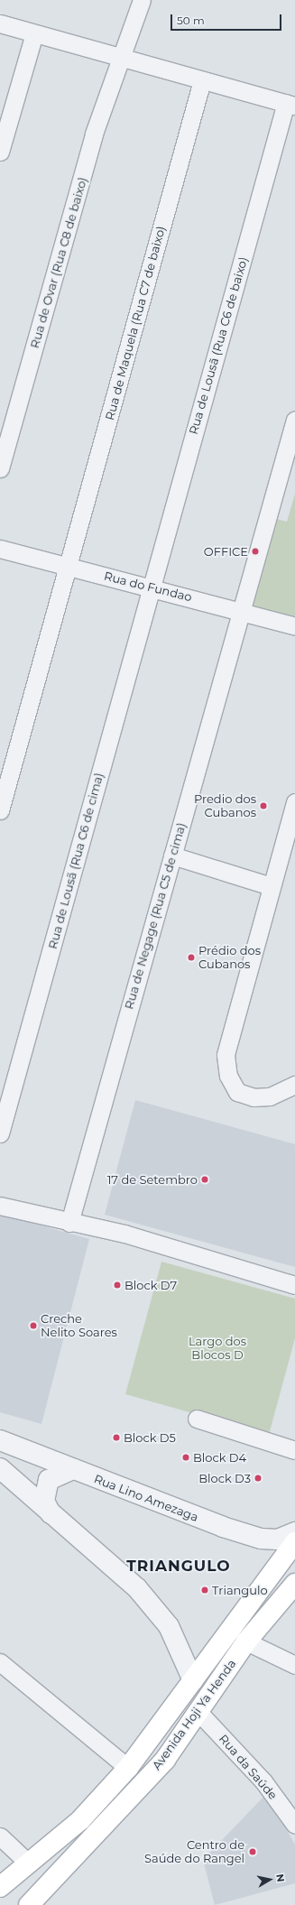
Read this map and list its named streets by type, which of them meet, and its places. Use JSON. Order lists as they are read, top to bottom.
{
  "streets": {
    "main road": ["Avenida Hoji Ya Henda"],
    "street": [
      "Rua de Ovar (Rua C8 de baixo)",
      "Rua de Maquela (Rua C7 de baixo)",
      "Rua de Lousã (Rua C6 de baixo)",
      "Rua do Fundao",
      "Rua de Lousã (Rua C6 de cima)",
      "Rua de Negage (Rua C5 de cima)",
      "Rua Lino Amezaga",
      "Rua da Saúde"
    ]
  },
  "crossings": [
    ["Rua de Maquela (Rua C7 de baixo)", "Rua do Fundao"],
    ["Rua de Lousã (Rua C6 de baixo)", "Rua do Fundao"],
    ["Rua de Lousã (Rua C6 de baixo)", "Rua de Lousã (Rua C6 de cima)"],
    ["Rua do Fundao", "Rua de Lousã (Rua C6 de cima)"],
    ["Rua do Fundao", "Rua de Negage (Rua C5 de cima)"],
    ["Avenida Hoji Ya Henda", "Rua da Saúde"]
  ],
  "districts": ["TRIANGULO"],
  "parks": ["Largo dos Blocos D"],
  "places": [
    "OFFICE",
    "Predio dos Cubanos",
    "Prédio dos Cubanos",
    "17 de Setembro",
    "Block D7",
    "Creche Nelito Soares",
    "Block D5",
    "Block D4",
    "Block D3",
    "Triangulo",
    "Centro de Saúde do Rangel"
  ],
  "scale_bar": "50 m",
  "north": "right"
}
